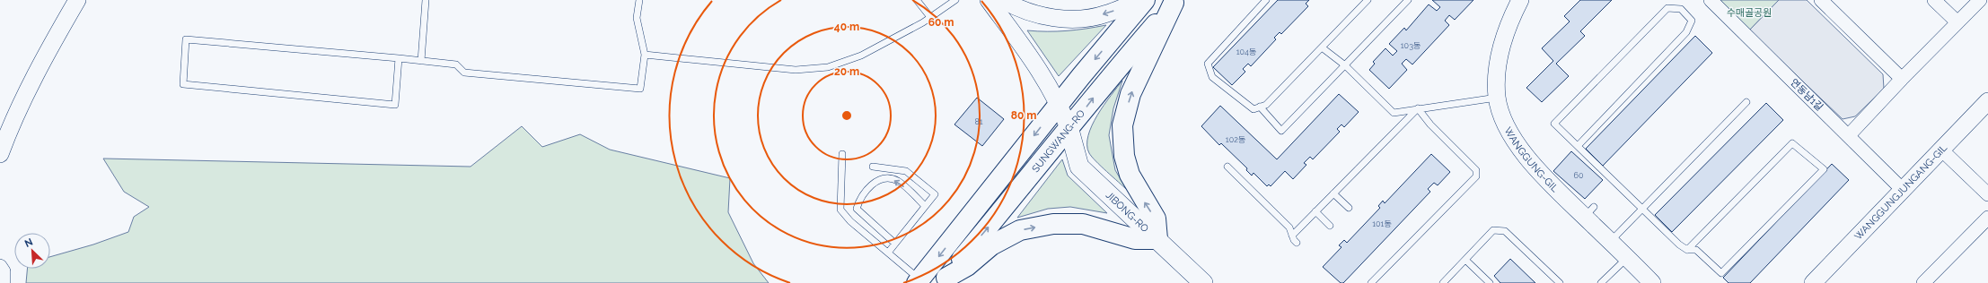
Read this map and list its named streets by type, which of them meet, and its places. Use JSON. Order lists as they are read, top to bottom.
{
  "streets": {
    "main road": ["SUNGWANG-RO", "JIBONG-RO"],
    "street": ["연동남1길", "WANGGUNG-GIL", "WANGGUNGJUNGANG-GIL"]
  },
  "crossings": [
    ["연동남1길", "WANGGUNGJUNGANG-GIL"],
    ["SUNGWANG-RO", "JIBONG-RO"]
  ],
  "parks": ["수매골공원"],
  "house_numbers": [
    "103동",
    "104동",
    "81",
    "102동",
    "60",
    "101동"
  ],
  "north": "top left",
  "rings": [
    "60 m",
    "40 m",
    "20 m",
    "80 m"
  ]
}
